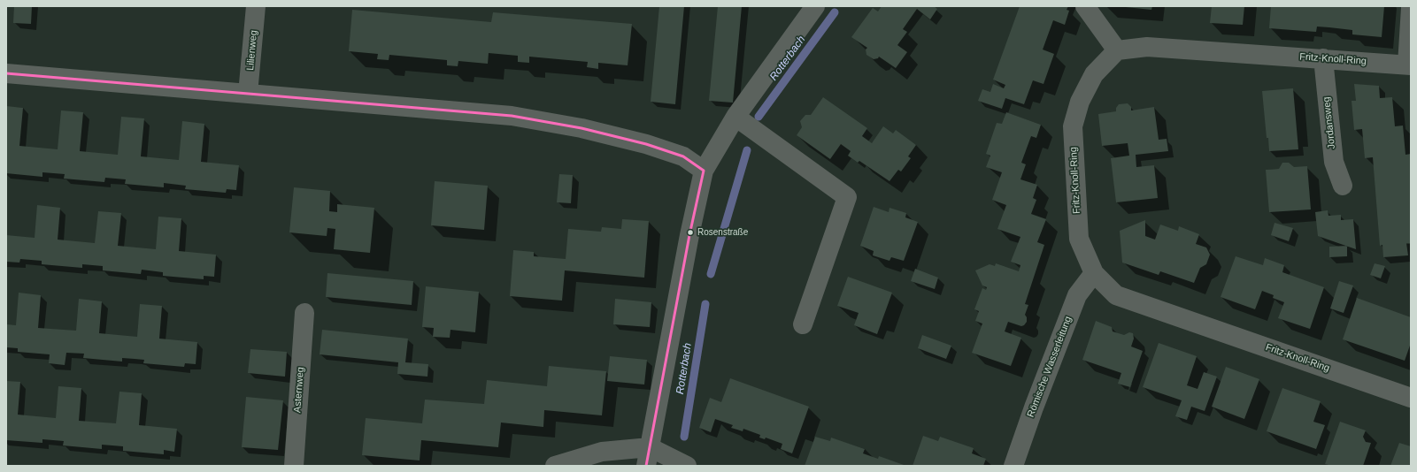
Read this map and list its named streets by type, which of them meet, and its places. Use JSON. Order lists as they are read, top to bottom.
{
  "streets": {
    "street": [
      "Lilienweg",
      "Fritz-Knoll-Ring",
      "Jordansweg",
      "Römische Wasserleitung",
      "Asternweg"
    ]
  },
  "crossings": [
    ["Fritz-Knoll-Ring", "Jordansweg"],
    ["Fritz-Knoll-Ring", "Römische Wasserleitung"]
  ],
  "water": ["Rotterbach"],
  "places": ["Rosenstraße"]
}
